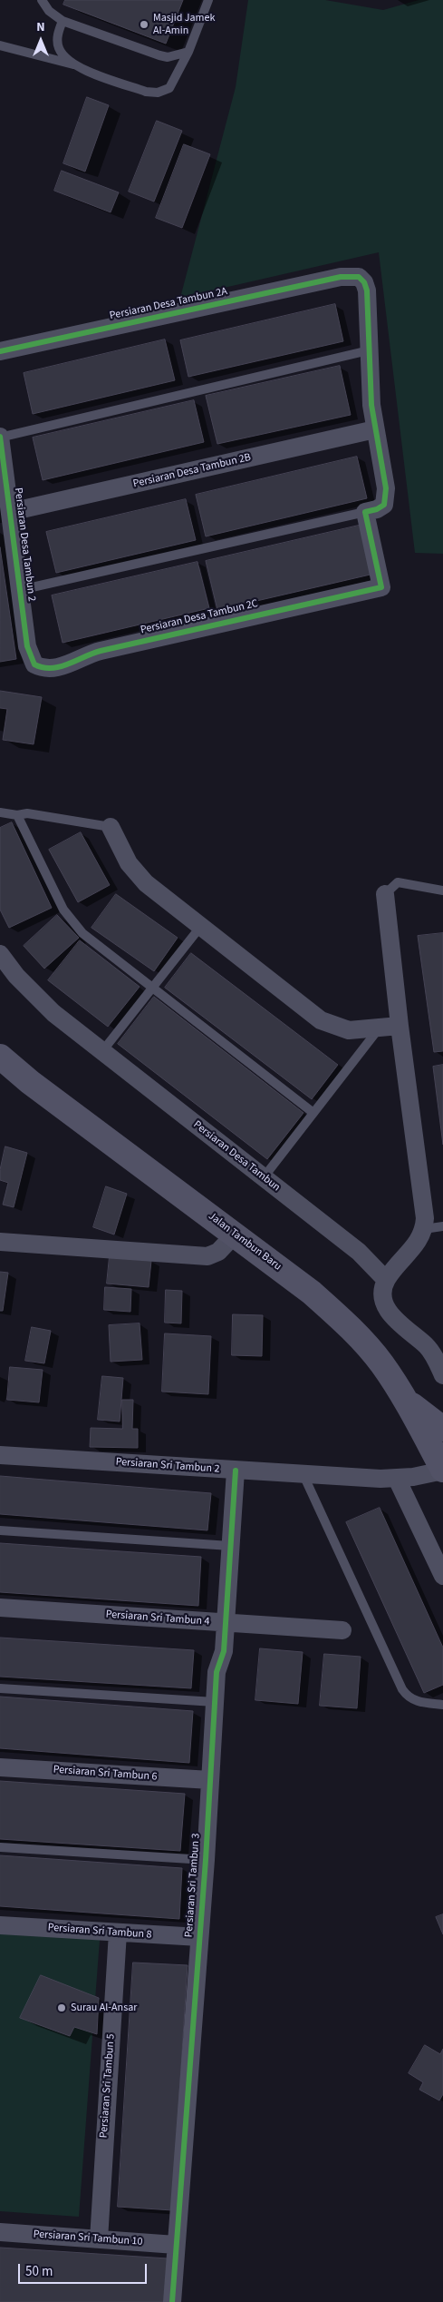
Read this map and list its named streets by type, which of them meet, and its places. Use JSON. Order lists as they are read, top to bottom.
{
  "streets": {
    "main road": ["Jalan Tambun Baru"],
    "street": [
      "Persiaran Desa Tambun 2A",
      "Persiaran Desa Tambun 2B",
      "Persiaran Desa Tambun 2",
      "Persiaran Desa Tambun 2C",
      "Persiaran Desa Tambun",
      "Persiaran Sri Tambun 2",
      "Persiaran Sri Tambun 4",
      "Persiaran Sri Tambun 6",
      "Persiaran Sri Tambun 3",
      "Persiaran Sri Tambun 8",
      "Persiaran Sri Tambun 5",
      "Persiaran Sri Tambun 10"
    ]
  },
  "crossings": [
    ["Persiaran Desa Tambun 2B", "Persiaran Desa Tambun 2"],
    ["Persiaran Desa Tambun 2", "Persiaran Desa Tambun 2C"],
    ["Jalan Tambun Baru", "Persiaran Sri Tambun 2"],
    ["Persiaran Sri Tambun 2", "Persiaran Sri Tambun 3"],
    ["Persiaran Sri Tambun 4", "Persiaran Sri Tambun 3"],
    ["Persiaran Sri Tambun 6", "Persiaran Sri Tambun 3"],
    ["Persiaran Sri Tambun 3", "Persiaran Sri Tambun 8"],
    ["Persiaran Sri Tambun 3", "Persiaran Sri Tambun 10"],
    ["Persiaran Sri Tambun 8", "Persiaran Sri Tambun 5"],
    ["Persiaran Sri Tambun 5", "Persiaran Sri Tambun 10"]
  ],
  "places": ["Masjid Jamek Al-Amin", "Surau Al-Ansar"],
  "scale_bar": "50 m",
  "north": "top"
}
